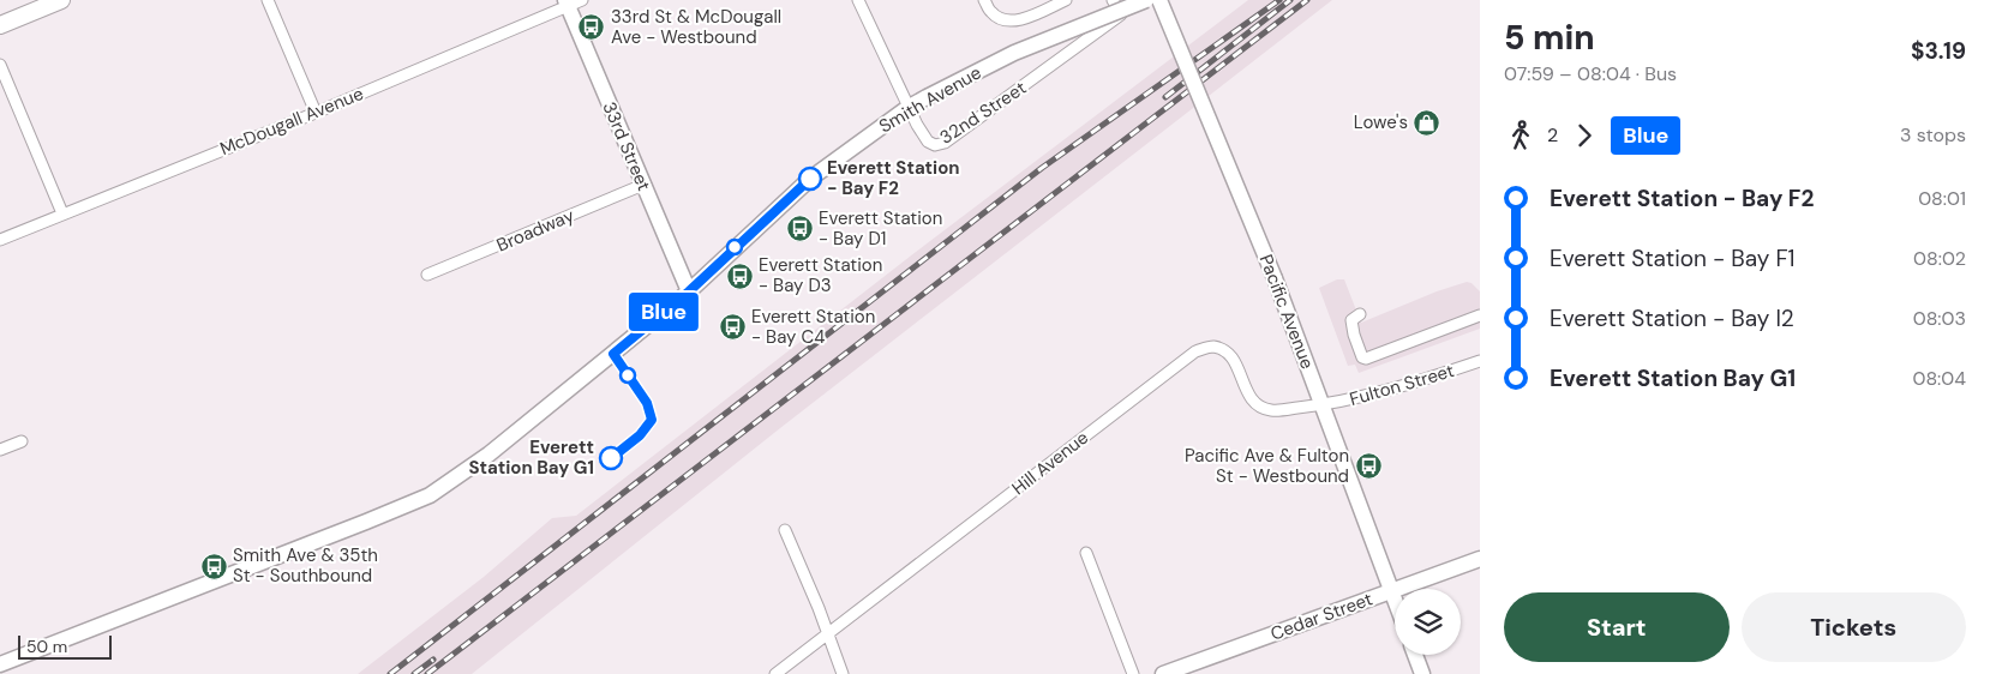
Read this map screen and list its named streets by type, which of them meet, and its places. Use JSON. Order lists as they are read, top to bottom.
{
  "streets": {
    "street": [
      "Smith Avenue",
      "32nd Street",
      "McDougall Avenue",
      "33rd Street",
      "Broadway",
      "Pacific Avenue",
      "Fulton Street",
      "Hill Avenue",
      "Cedar Street"
    ]
  },
  "crossings": [
    ["Smith Avenue", "32nd Street"],
    ["Smith Avenue", "33rd Street"],
    ["McDougall Avenue", "33rd Street"],
    ["33rd Street", "Broadway"],
    ["Pacific Avenue", "Fulton Street"],
    ["Pacific Avenue", "Hill Avenue"],
    ["Pacific Avenue", "Cedar Street"],
    ["Fulton Street", "Hill Avenue"]
  ],
  "places": {
    "bus stop": [
      "33rd St & McDougall Ave - Westbound",
      "Everett Station - Bay D1",
      "Everett Station - Bay D3",
      "Everett Station - Bay C4",
      "Pacific Ave & Fulton St - Westbound",
      "Smith Ave & 35th St - Southbound"
    ],
    "shop": ["Lowe's"],
    "other": ["Everett Station - Bay F2", "Everett Station Bay G1"]
  },
  "lines": ["bus line Blue"],
  "scale_bar": "50 m",
  "page": {
    "on_map": "Blue",
    "heading": ["5 min", "07:59 – 08:04 · Bus", "$3.19"],
    "legs": ["2", "Blue", "3 stops"],
    "list": [
      {
        "name": "Everett Station - Bay F2",
        "value": "08:01"
      },
      {
        "name": "Everett Station - Bay F1",
        "value": "08:02"
      },
      {
        "name": "Everett Station - Bay I2",
        "value": "08:03"
      },
      {
        "name": "Everett Station Bay G1",
        "value": "08:04"
      }
    ],
    "buttons": ["Start", "Tickets"],
    "scale": "50 m"
  }
}
